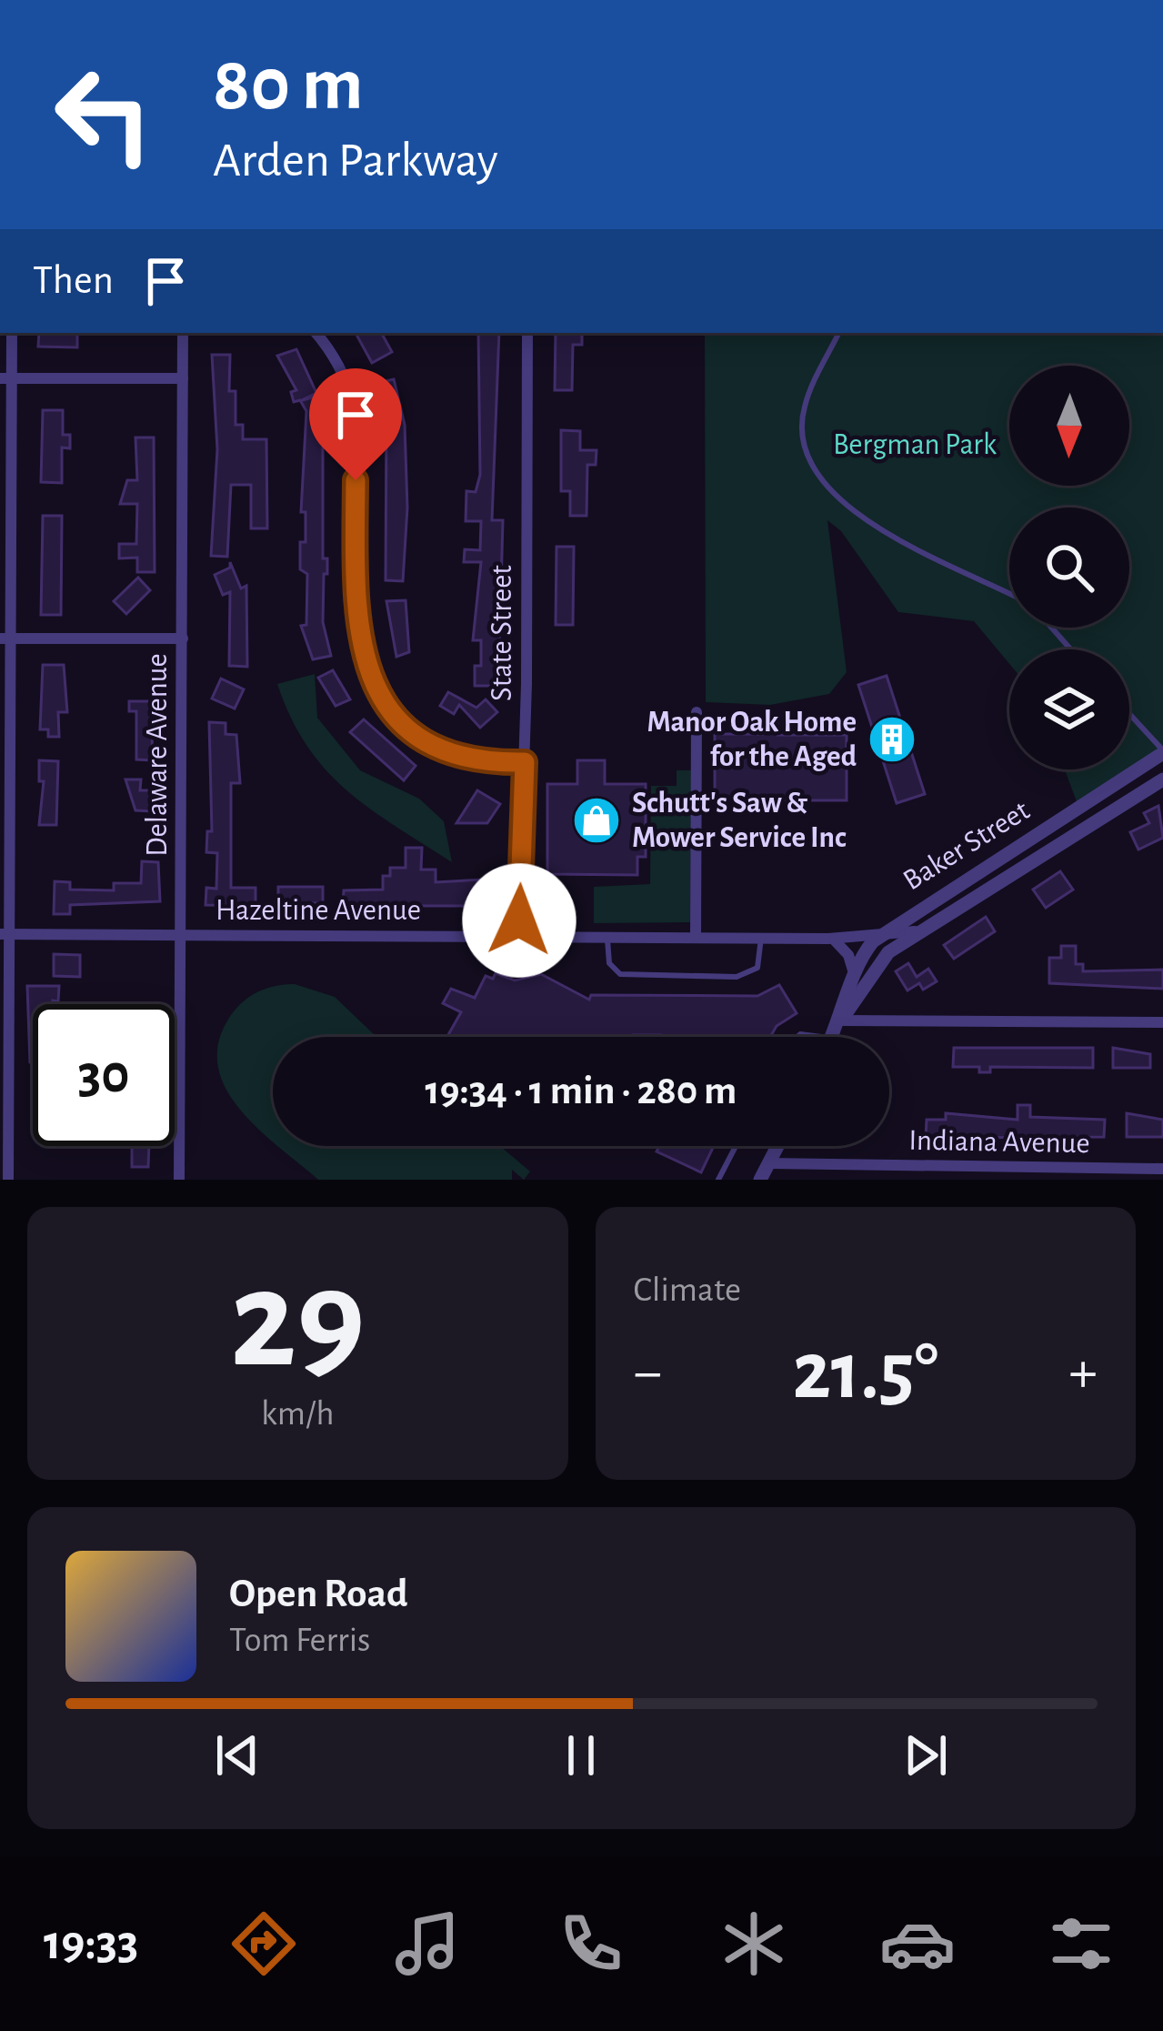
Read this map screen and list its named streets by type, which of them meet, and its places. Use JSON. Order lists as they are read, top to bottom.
{
  "streets": {
    "street": [
      "State Street",
      "Delaware Avenue",
      "Baker Street",
      "Hazeltine Avenue",
      "Indiana Avenue"
    ]
  },
  "crossings": [
    ["State Street", "Hazeltine Avenue"],
    ["Delaware Avenue", "Hazeltine Avenue"],
    ["Baker Street", "Hazeltine Avenue"]
  ],
  "parks": ["Bergman Park"],
  "places": {
    "building": ["Manor Oak Home for the Aged"],
    "shop": ["Schutt's Saw & Mower Service Inc"]
  },
  "north": "bottom",
  "page": {
    "turn": ["80 m", "Arden Parkway"],
    "then": "Then",
    "limit": "30",
    "trip": "19:34 · 1 min · 280 m",
    "tile": [
      ["29", "km/h"],
      "Climate"
    ],
    "heat": ["−", "21.5°", "+"],
    "song": ["Open Road", "Tom Ferris"],
    "tabs": "19:33"
  }
}
